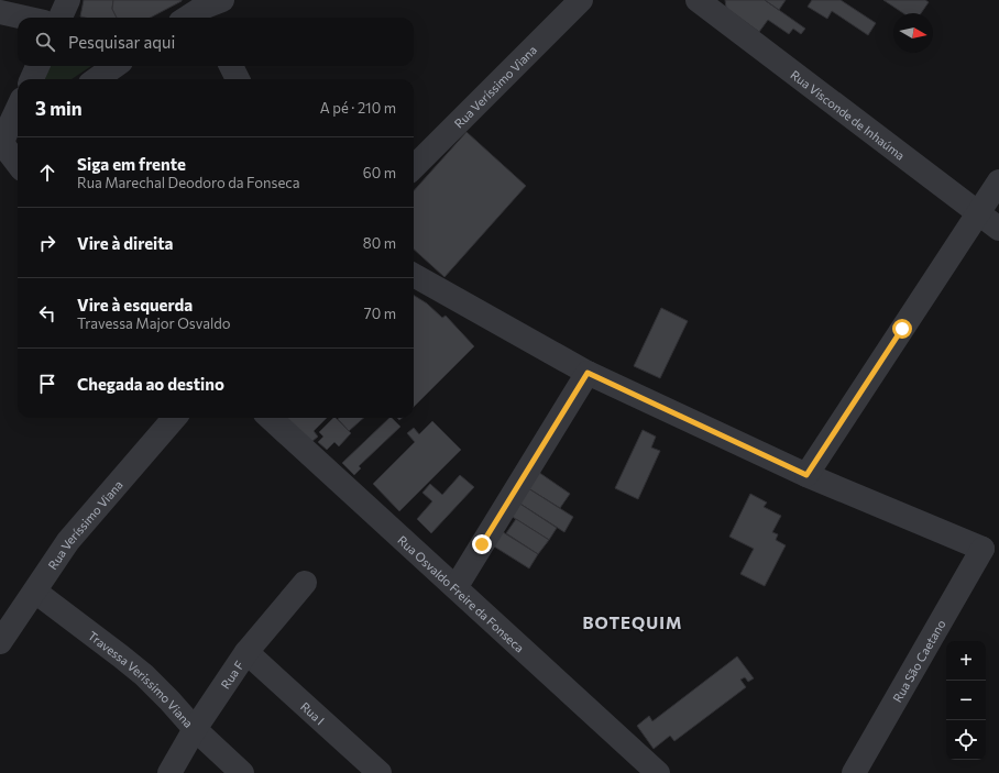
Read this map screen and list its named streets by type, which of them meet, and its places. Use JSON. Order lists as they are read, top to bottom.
{
  "streets": {
    "street": [
      "Rua Veríssimo Viana",
      "Rua Visconde de Inhaúma",
      "Rua Osvaldo Freire da Fonseca",
      "Rua São Caetano",
      "Rua F",
      "Travessa Verissimo Viana",
      "Rua I"
    ]
  },
  "crossings": [
    ["Rua Veríssimo Viana", "Travessa Verissimo Viana"],
    ["Rua F", "Travessa Verissimo Viana"],
    ["Rua F", "Rua I"]
  ],
  "districts": ["BOTEQUIM"],
  "north": "right",
  "page": {
    "search": "Pesquisar aqui",
    "heading": ["3 min", "A pé · 210 m"],
    "list": [
      ["Siga em frente", "Rua Marechal Deodoro da Fonseca", "60 m"],
      ["Vire à direita", "80 m"],
      ["Vire à esquerda", "Travessa Major Osvaldo", "70 m"],
      "Chegada ao destino"
    ],
    "map_buttons": ["+", "−"]
  }
}
